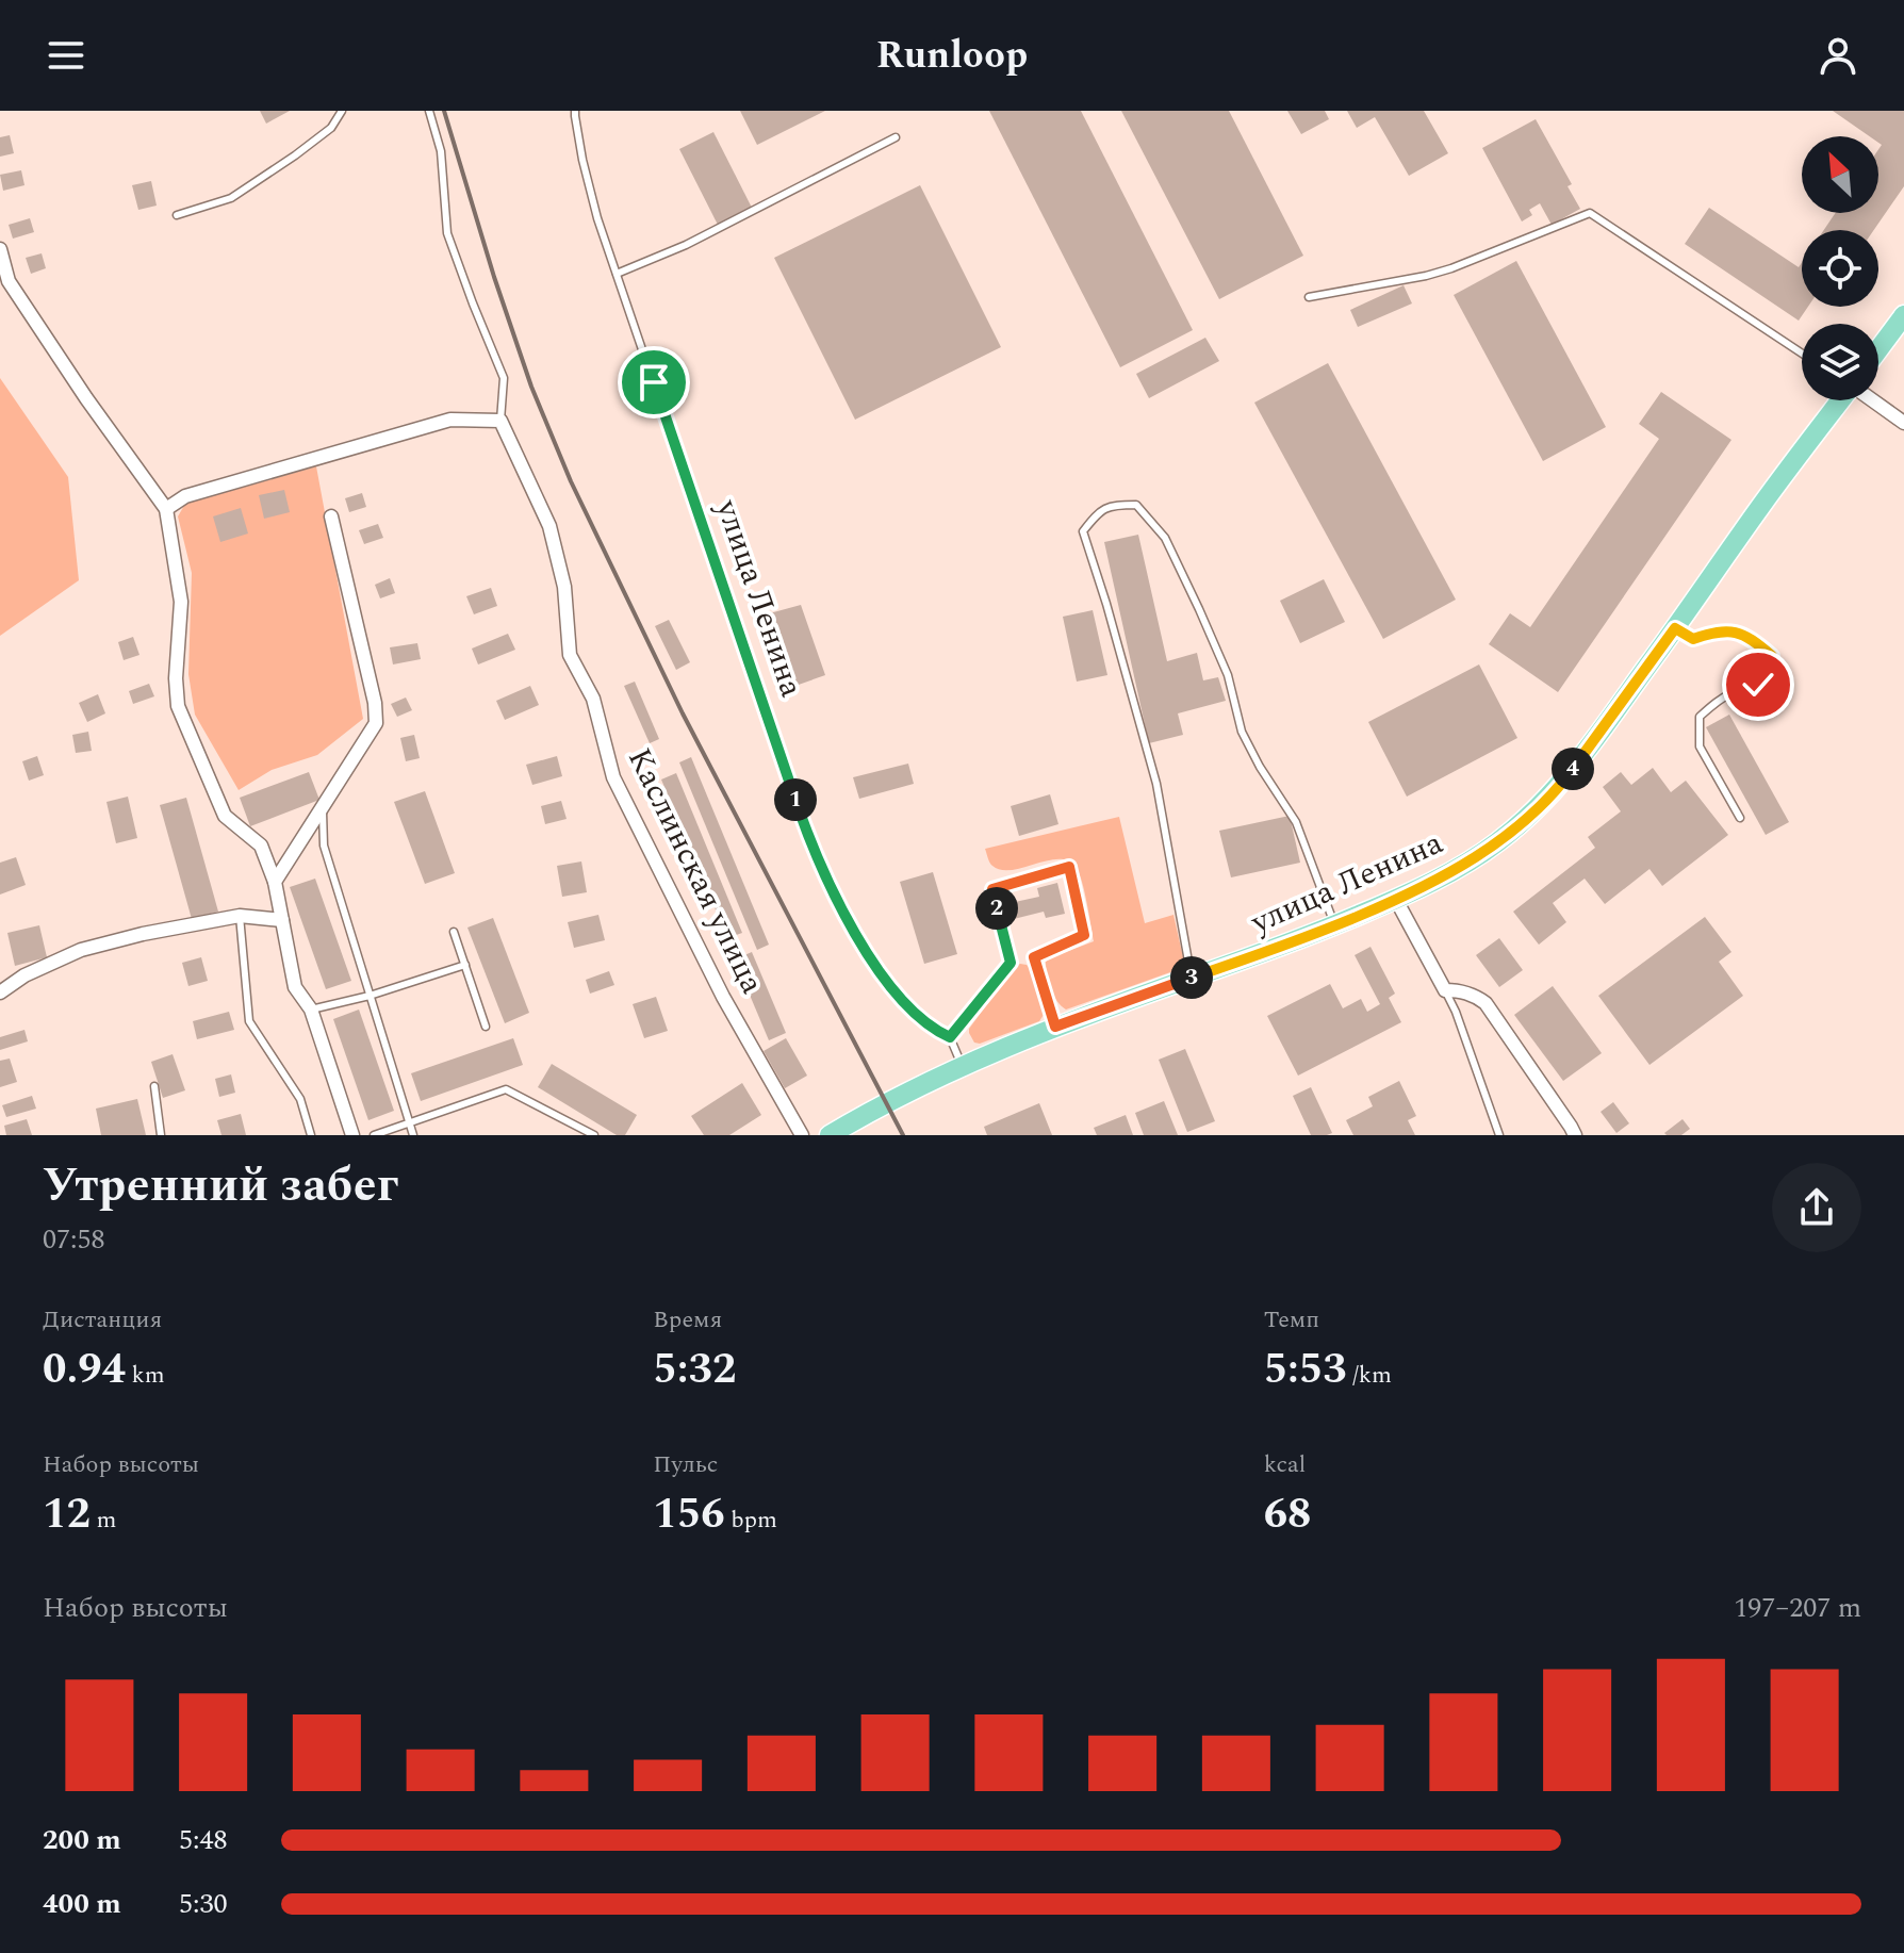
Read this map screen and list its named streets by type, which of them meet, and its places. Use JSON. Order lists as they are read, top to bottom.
{
  "streets": {
    "main road": ["улица Ленина"],
    "street": ["Каслинская улица"]
  },
  "north": "top left",
  "page": {
    "header": "Runloop",
    "pins": [
      "4",
      "1",
      "2",
      "3"
    ],
    "heading": ["Утренний забег", "07:58"],
    "stats": [
      ["Дистанция", "0.94 km"],
      ["Время", "5:32"],
      ["Темп", "5:53 /km"],
      ["Набор высоты", "12 m"],
      ["Пульс", "156 bpm"],
      ["kcal", "68"]
    ],
    "chart": ["Набор высоты", "197–207 m"],
    "list": [
      {
        "name": "200 m",
        "note": "5:48"
      },
      {
        "name": "400 m",
        "note": "5:30"
      }
    ]
  }
}
